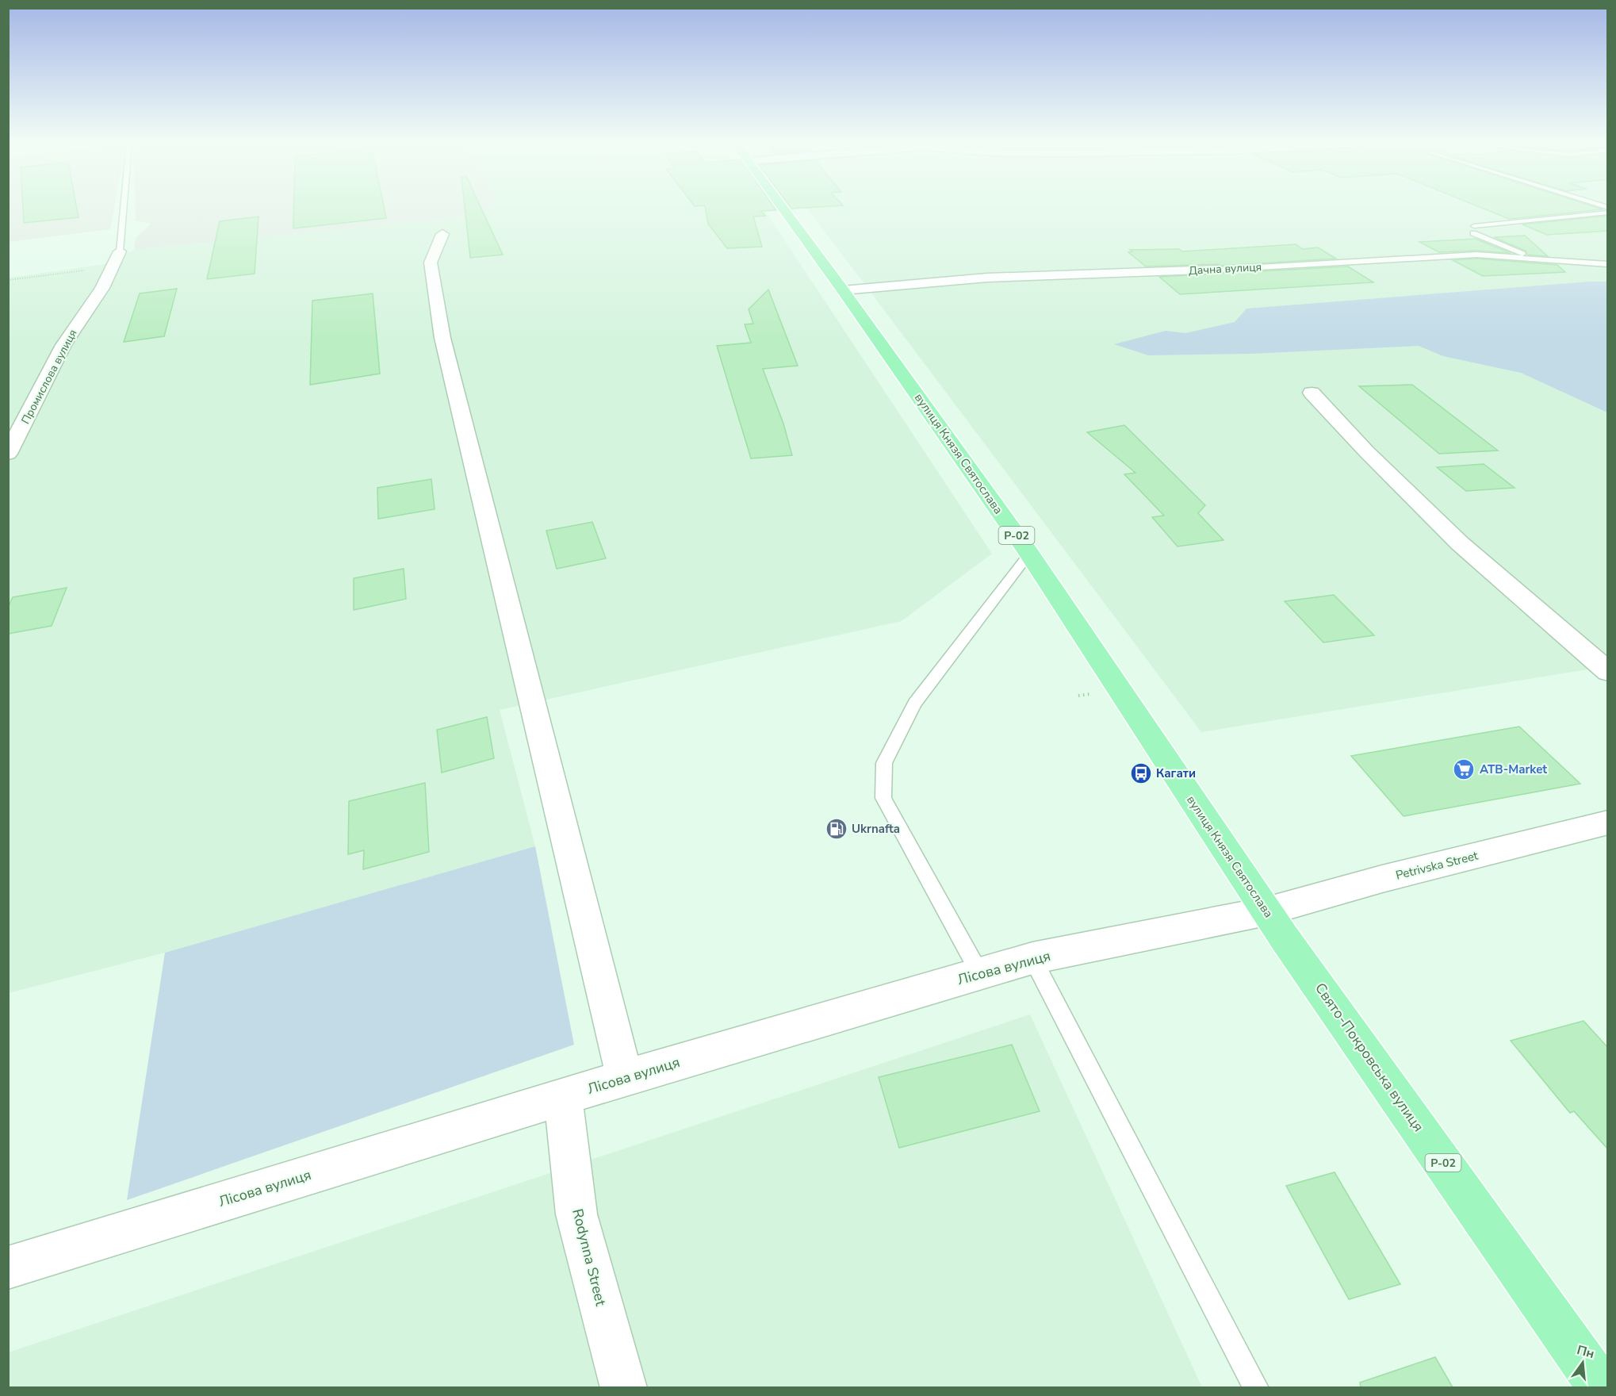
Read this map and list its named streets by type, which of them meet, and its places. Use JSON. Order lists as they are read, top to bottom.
{
  "streets": {
    "main road": ["вулиця Князя Святослава", "Р-02", "Свято-Покровська вулиця"],
    "street": [
      "Дачна вулиця",
      "Промислова вулиця",
      "Petrivska Street",
      "Лісова вулиця",
      "Rodynna Street"
    ]
  },
  "crossings": [
    ["Дачна вулиця", "вулиця Князя Святослава"],
    ["вулиця Князя Святослава", "Petrivska Street"],
    ["вулиця Князя Святослава", "Лісова вулиця"],
    ["вулиця Князя Святослава", "Свято-Покровська вулиця"],
    ["Petrivska Street", "Лісова вулиця"],
    ["Petrivska Street", "Свято-Покровська вулиця"],
    ["Лісова вулиця", "Свято-Покровська вулиця"],
    ["Лісова вулиця", "Rodynna Street"]
  ],
  "places": {
    "supermarket": ["ATB-Market"],
    "bus stop": ["Кагати"],
    "fuel station": ["Ukrnafta"]
  },
  "north": "top"
}
